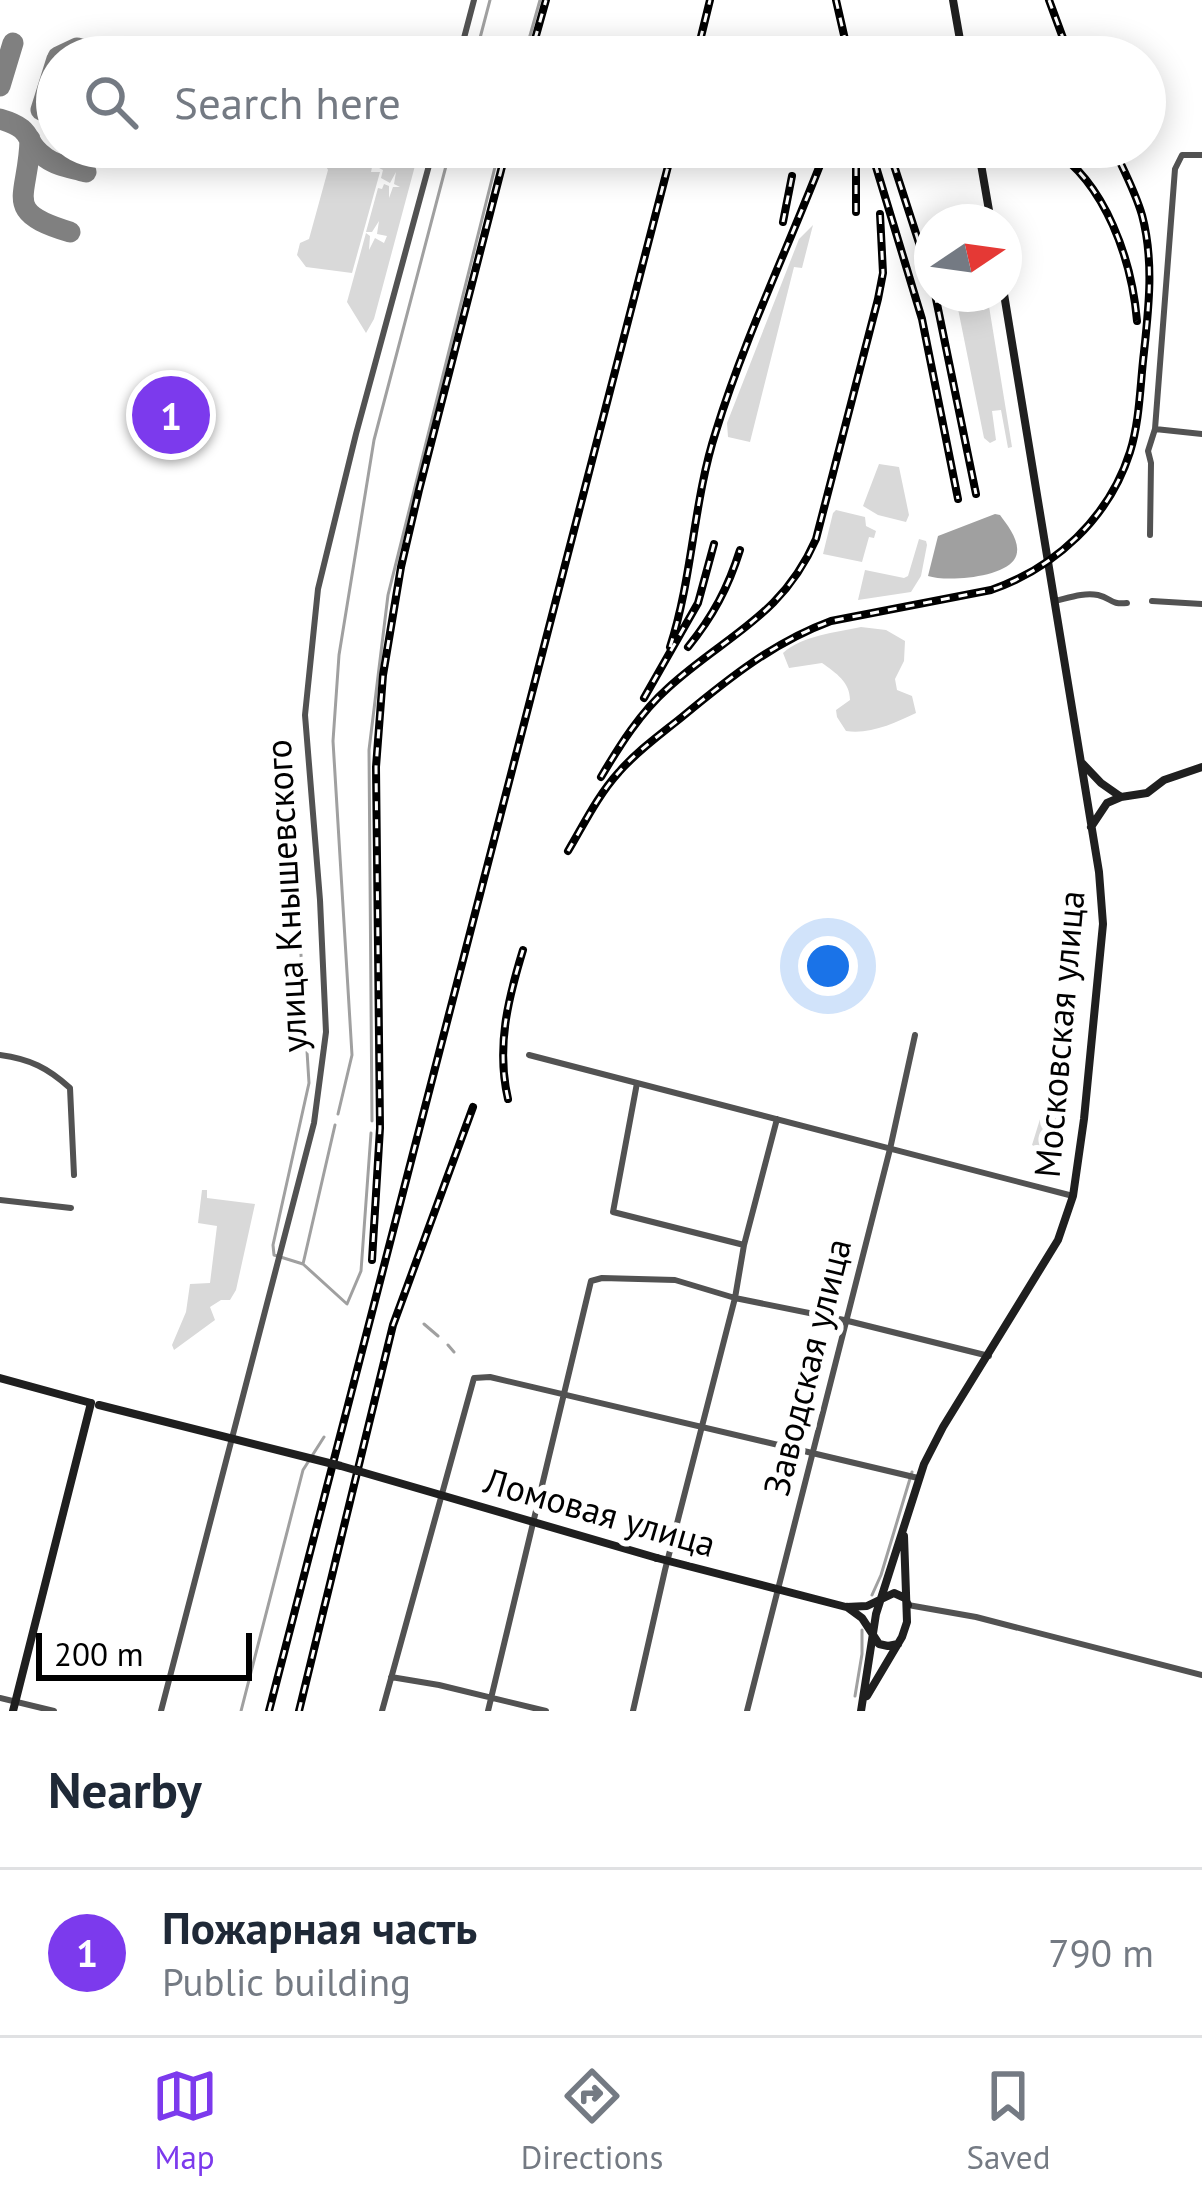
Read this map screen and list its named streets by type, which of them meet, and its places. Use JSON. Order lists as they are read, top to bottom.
{
  "streets": {
    "street": [
      "улица Кнышевского",
      "Московская улица",
      "Заводская улица",
      "Ломовая улица"
    ]
  },
  "crossings": [
    ["Заводская улица", "Ломовая улица"]
  ],
  "scale_bar": "200 m",
  "north": "right",
  "page": {
    "search": "Search here",
    "pins": "1",
    "scale": "200 m",
    "heading": "Nearby",
    "list": [
      {
        "mark": "1",
        "name": "Пожарная часть",
        "note": "Public building",
        "value": "790 m"
      }
    ],
    "nav": ["Map", "Directions", "Saved"]
  }
}
